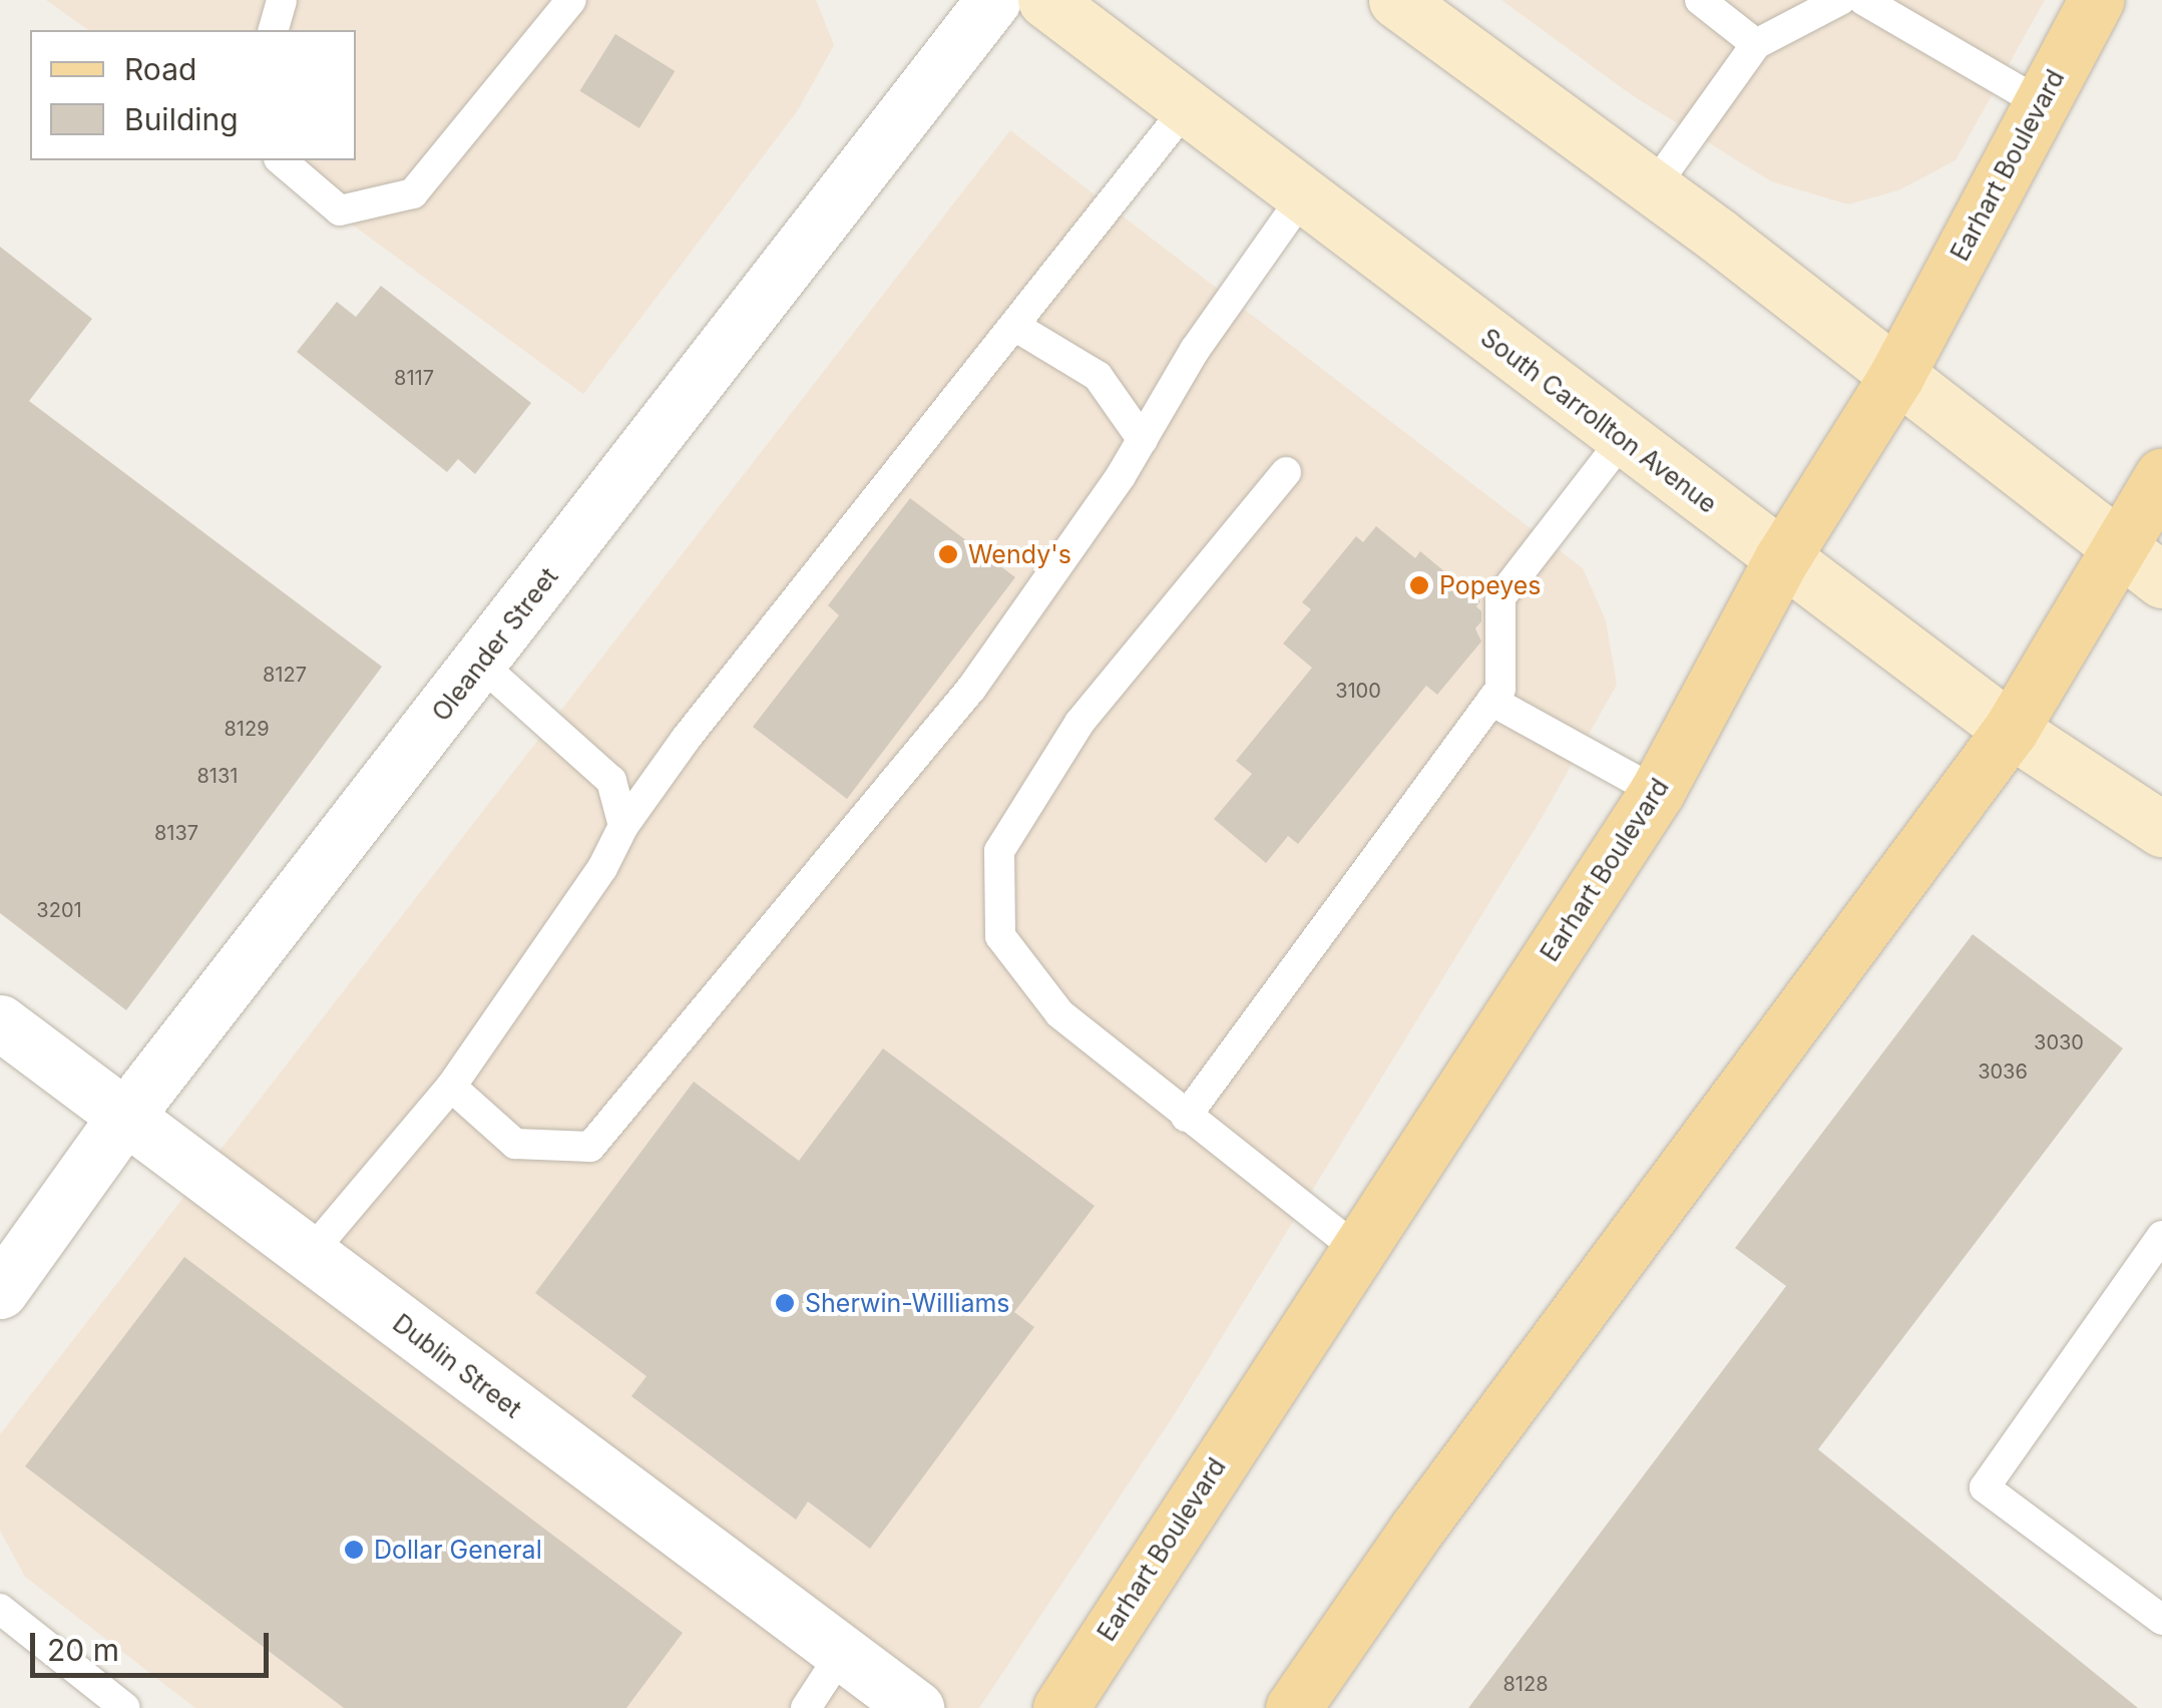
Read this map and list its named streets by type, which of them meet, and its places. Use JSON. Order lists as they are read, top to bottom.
{
  "streets": {
    "main road": ["Earhart Boulevard", "South Carrollton Avenue"],
    "street": ["Oleander Street", "Dublin Street"]
  },
  "crossings": [
    ["Earhart Boulevard", "South Carrollton Avenue"],
    ["Oleander Street", "Dublin Street"]
  ],
  "places": [
    "Wendy's",
    "Popeyes",
    "Sherwin-Williams",
    "Dollar General"
  ],
  "house_numbers": [
    "8117",
    "8127",
    "3100",
    "8129",
    "8131",
    "8137",
    "3201",
    "3030",
    "3036",
    "8128"
  ],
  "legend": ["Road", "Building"],
  "scale_bar": "20 m"
}
